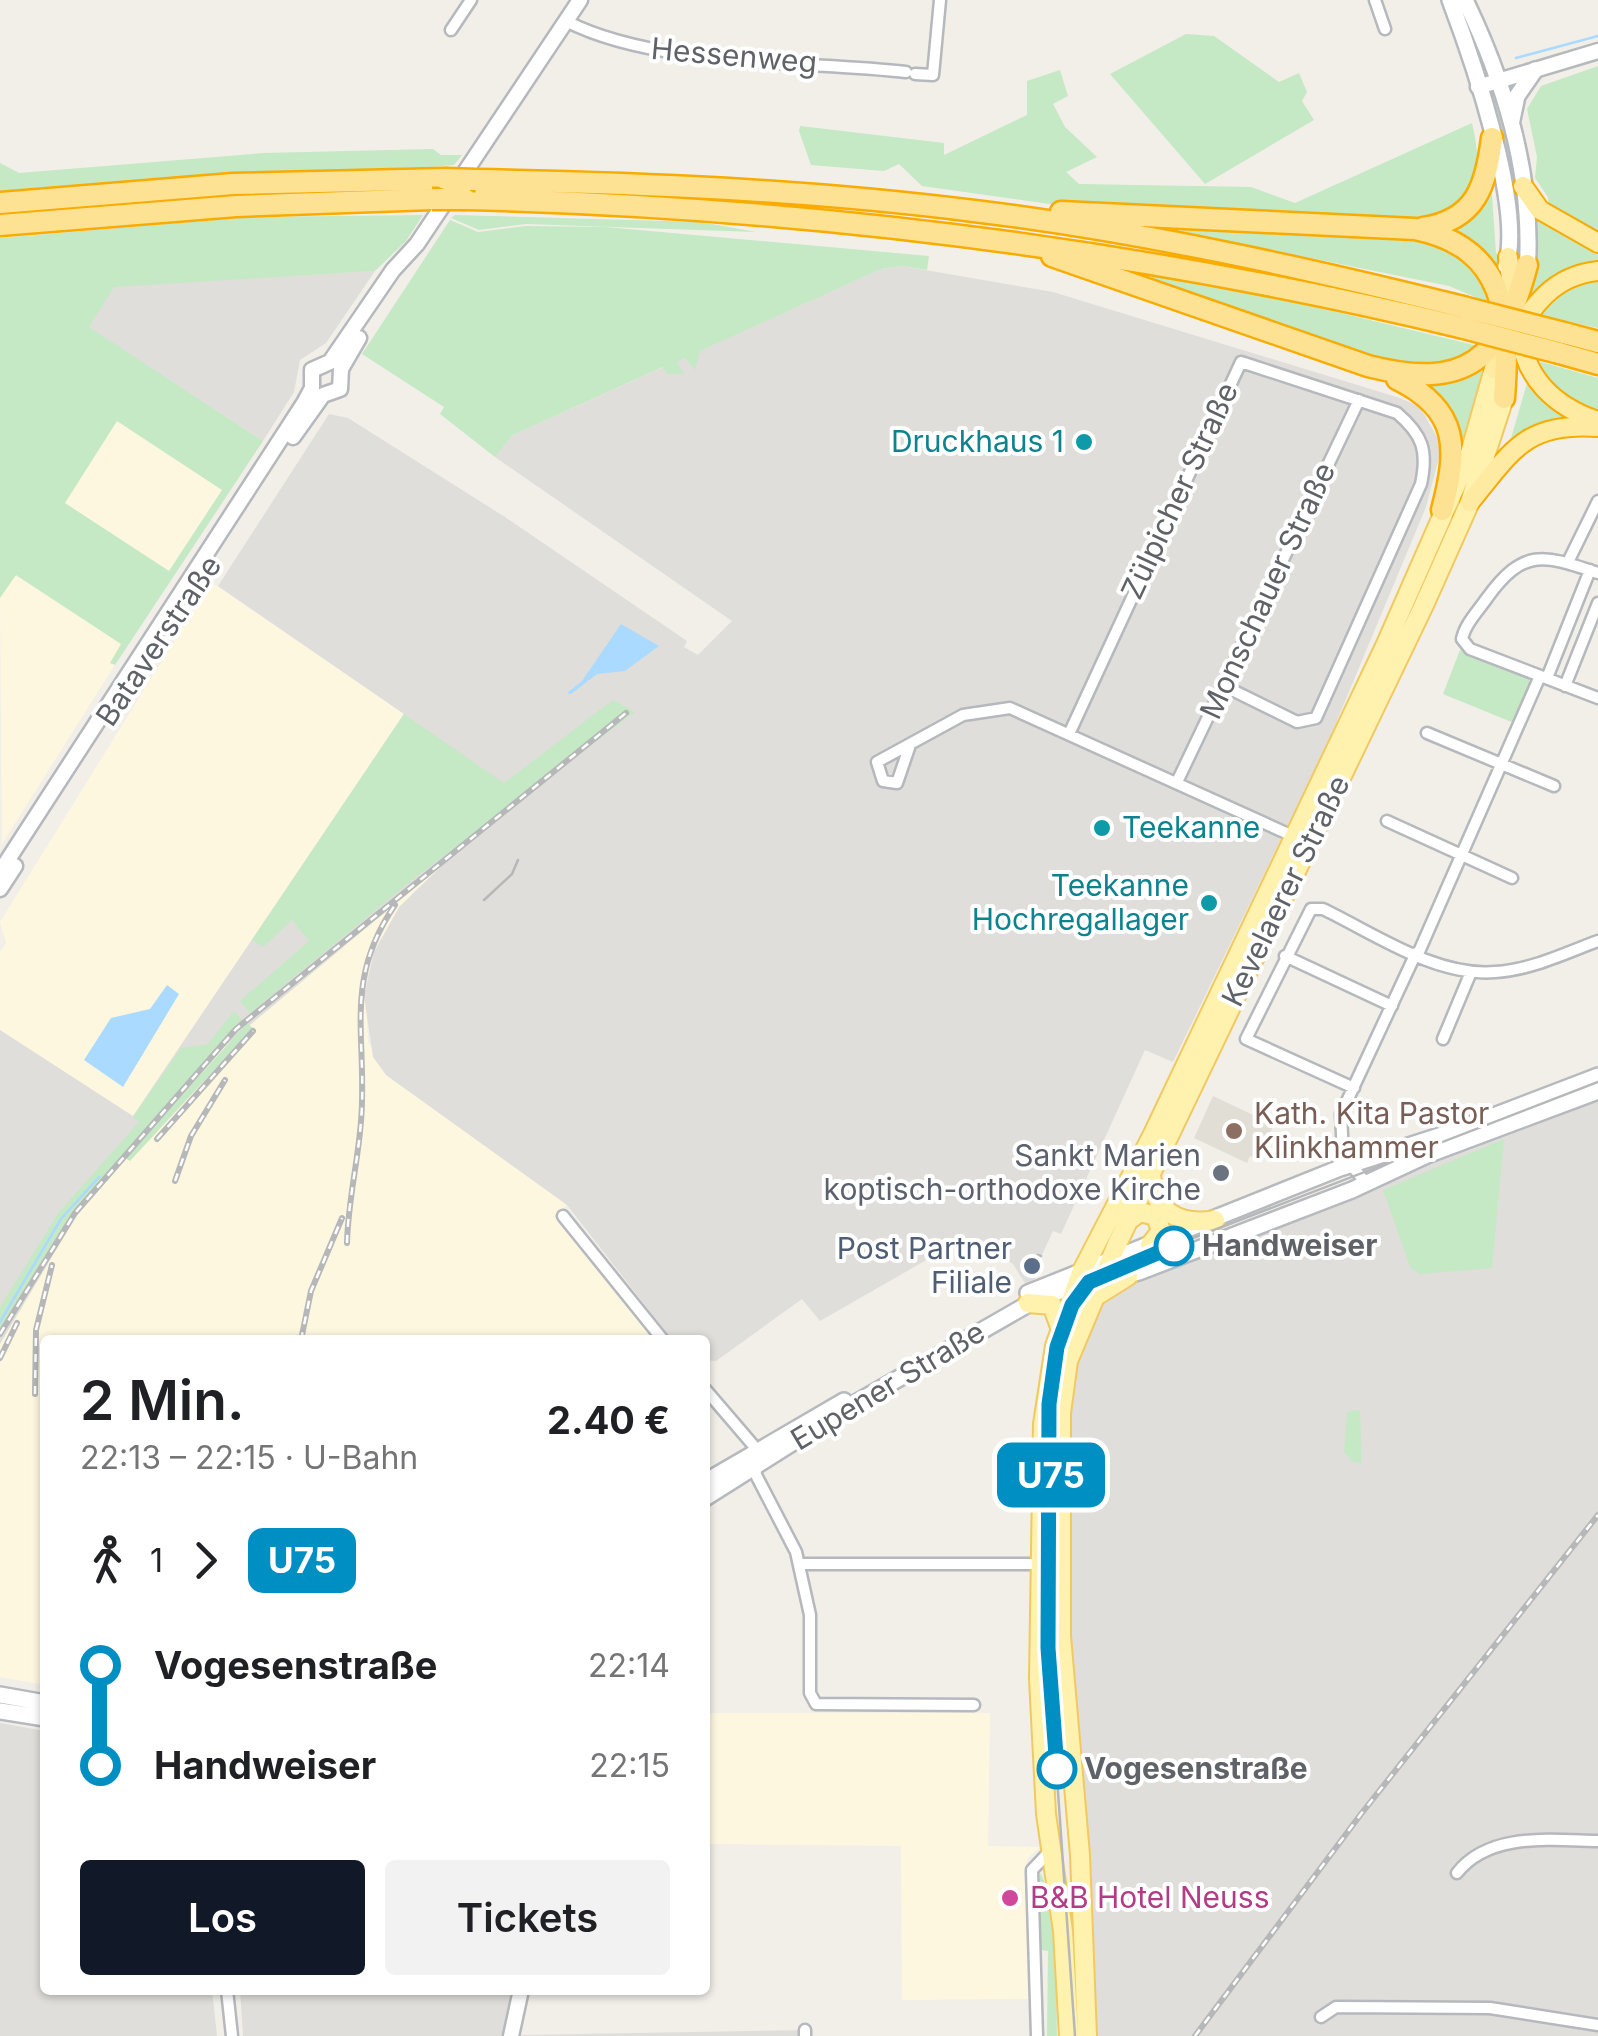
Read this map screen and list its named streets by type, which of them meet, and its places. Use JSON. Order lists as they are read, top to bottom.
{
  "streets": {
    "main road": ["Kevelaerer Straße", "Eupener Straße"],
    "street": [
      "Hessenweg",
      "Zülpicher Straße",
      "Monschauer Straße",
      "Bataverstraße"
    ]
  },
  "crossings": [
    ["Hessenweg", "Bataverstraße"],
    ["Zülpicher Straße", "Monschauer Straße"],
    ["Kevelaerer Straße", "Eupener Straße"]
  ],
  "places": [
    "Druckhaus 1",
    "Teekanne",
    "Teekanne Hochregallager",
    "Kath. Kita Pastor Klinkhammer",
    "Sankt Marien koptisch-orthodoxe Kirche",
    "Handweiser",
    "Post Partner Filiale",
    "Vogesenstraße",
    "B&B Hotel Neuss"
  ],
  "lines": ["metro line U75"],
  "page": {
    "on_map": "U75",
    "heading": ["2 Min.", "22:13 – 22:15 · U-Bahn", "2.40 €"],
    "legs": ["1", "U75"],
    "list": [
      {
        "name": "Vogesenstraße",
        "value": "22:14"
      },
      {
        "name": "Handweiser",
        "value": "22:15"
      }
    ],
    "buttons": ["Los", "Tickets"]
  }
}
